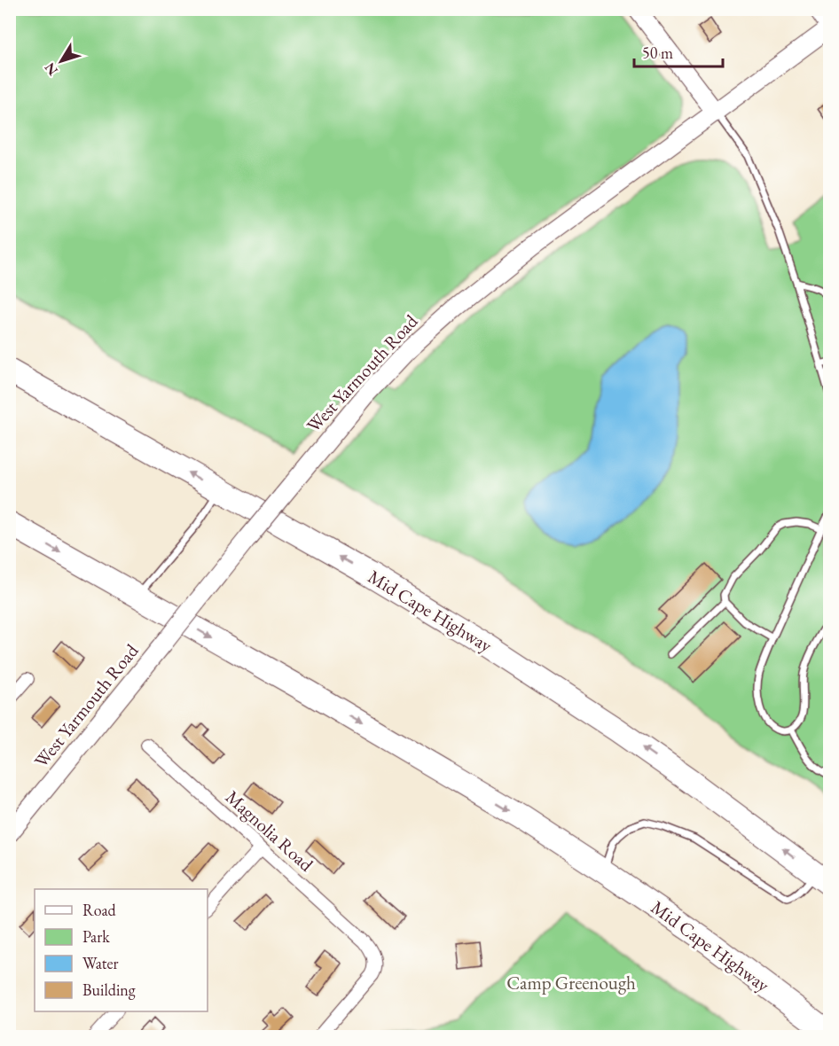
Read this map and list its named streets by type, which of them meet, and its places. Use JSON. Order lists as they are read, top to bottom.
{
  "streets": {
    "highway": ["Mid Cape Highway"],
    "main road": ["West Yarmouth Road"],
    "street": ["Magnolia Road"]
  },
  "parks": ["Camp Greenough"],
  "legend": [
    "Road",
    "Park",
    "Water",
    "Building"
  ],
  "scale_bar": "50 m",
  "north": "bottom left"
}
